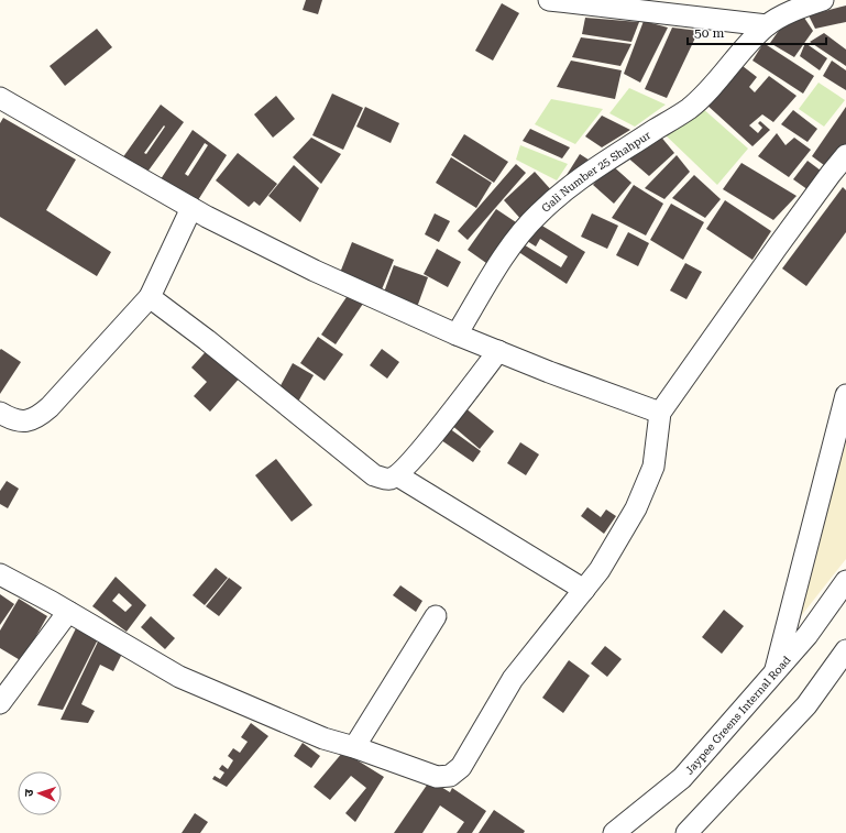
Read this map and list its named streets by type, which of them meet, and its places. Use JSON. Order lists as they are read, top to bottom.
{
  "streets": {
    "street": ["Gali Number 25 Shahpur", "Jaypee Greens Internal Road"]
  },
  "scale_bar": "50 m",
  "north": "left"
}
